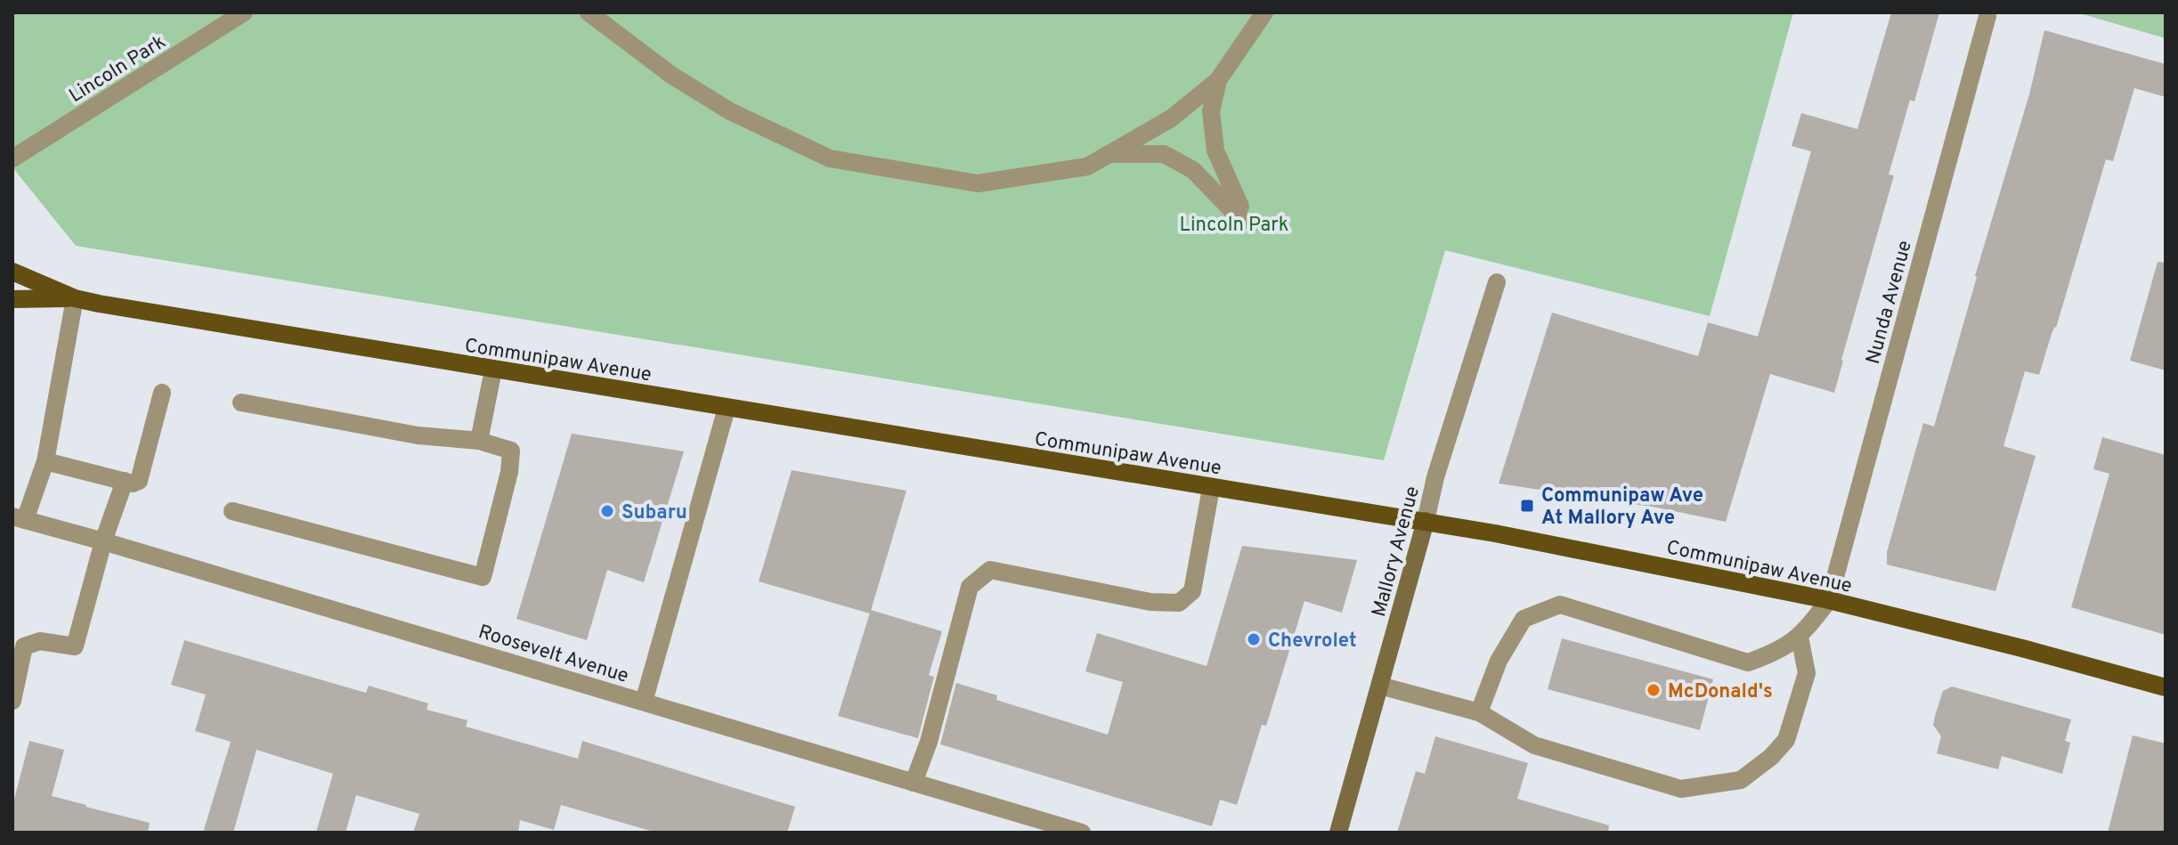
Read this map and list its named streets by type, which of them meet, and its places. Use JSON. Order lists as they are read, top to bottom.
{
  "streets": {
    "main road": ["Communipaw Avenue"],
    "street": [
      "Lincoln Park",
      "Nunda Avenue",
      "Mallory Avenue",
      "Roosevelt Avenue"
    ]
  },
  "crossings": [
    ["Nunda Avenue", "Communipaw Avenue"],
    ["Communipaw Avenue", "Mallory Avenue"]
  ],
  "parks": ["Lincoln Park"],
  "places": {
    "transit": ["Communipaw Ave At Mallory Ave"],
    "other": ["Subaru", "Chevrolet", "McDonald's"]
  }
}
